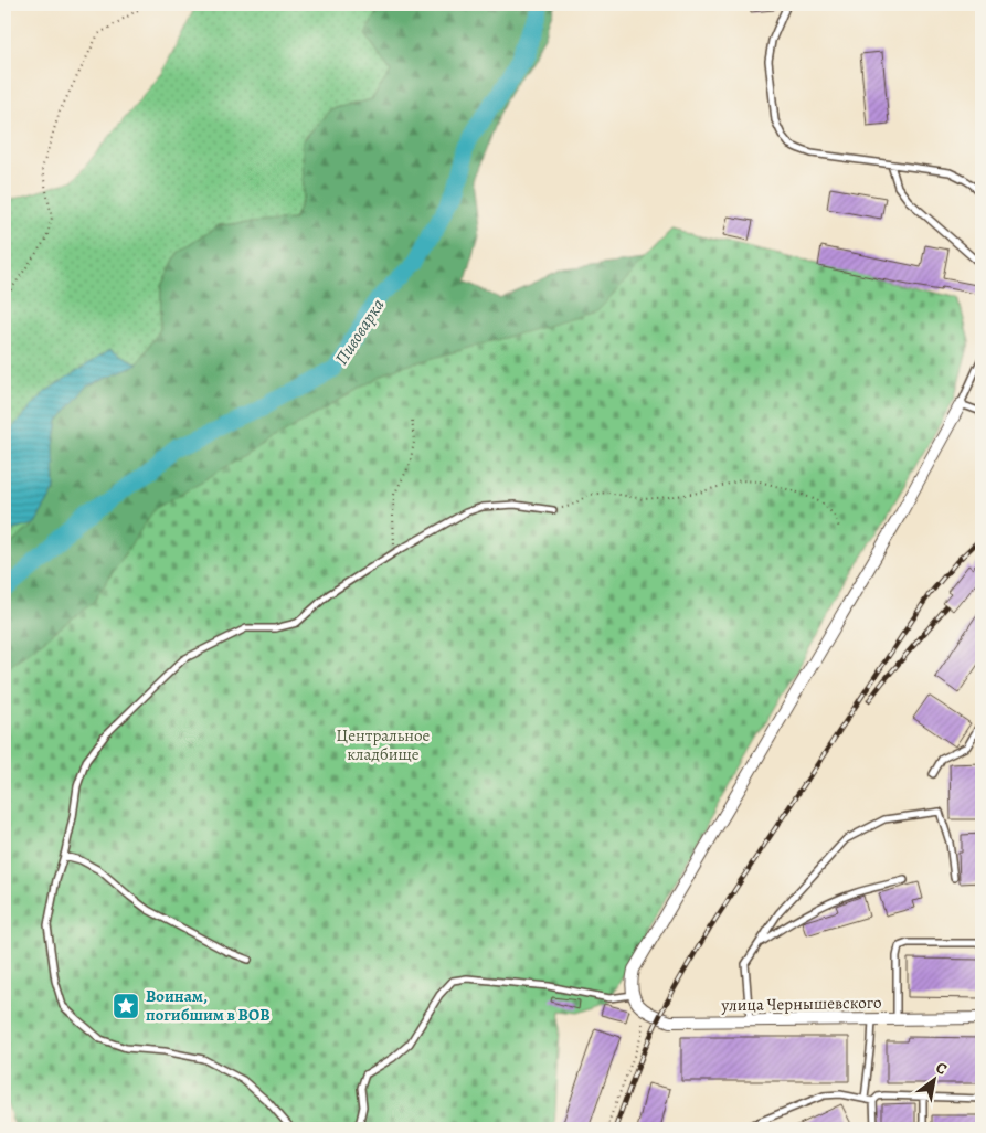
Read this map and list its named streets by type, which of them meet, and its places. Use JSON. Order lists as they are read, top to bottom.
{
  "streets": {
    "street": ["улица Чернышевского"]
  },
  "water": ["Пивоварка"],
  "parks": ["Центральное кладбище"],
  "places": {
    "place": ["Воинам, погибшим в ВОВ"]
  },
  "north": "top right"
}
